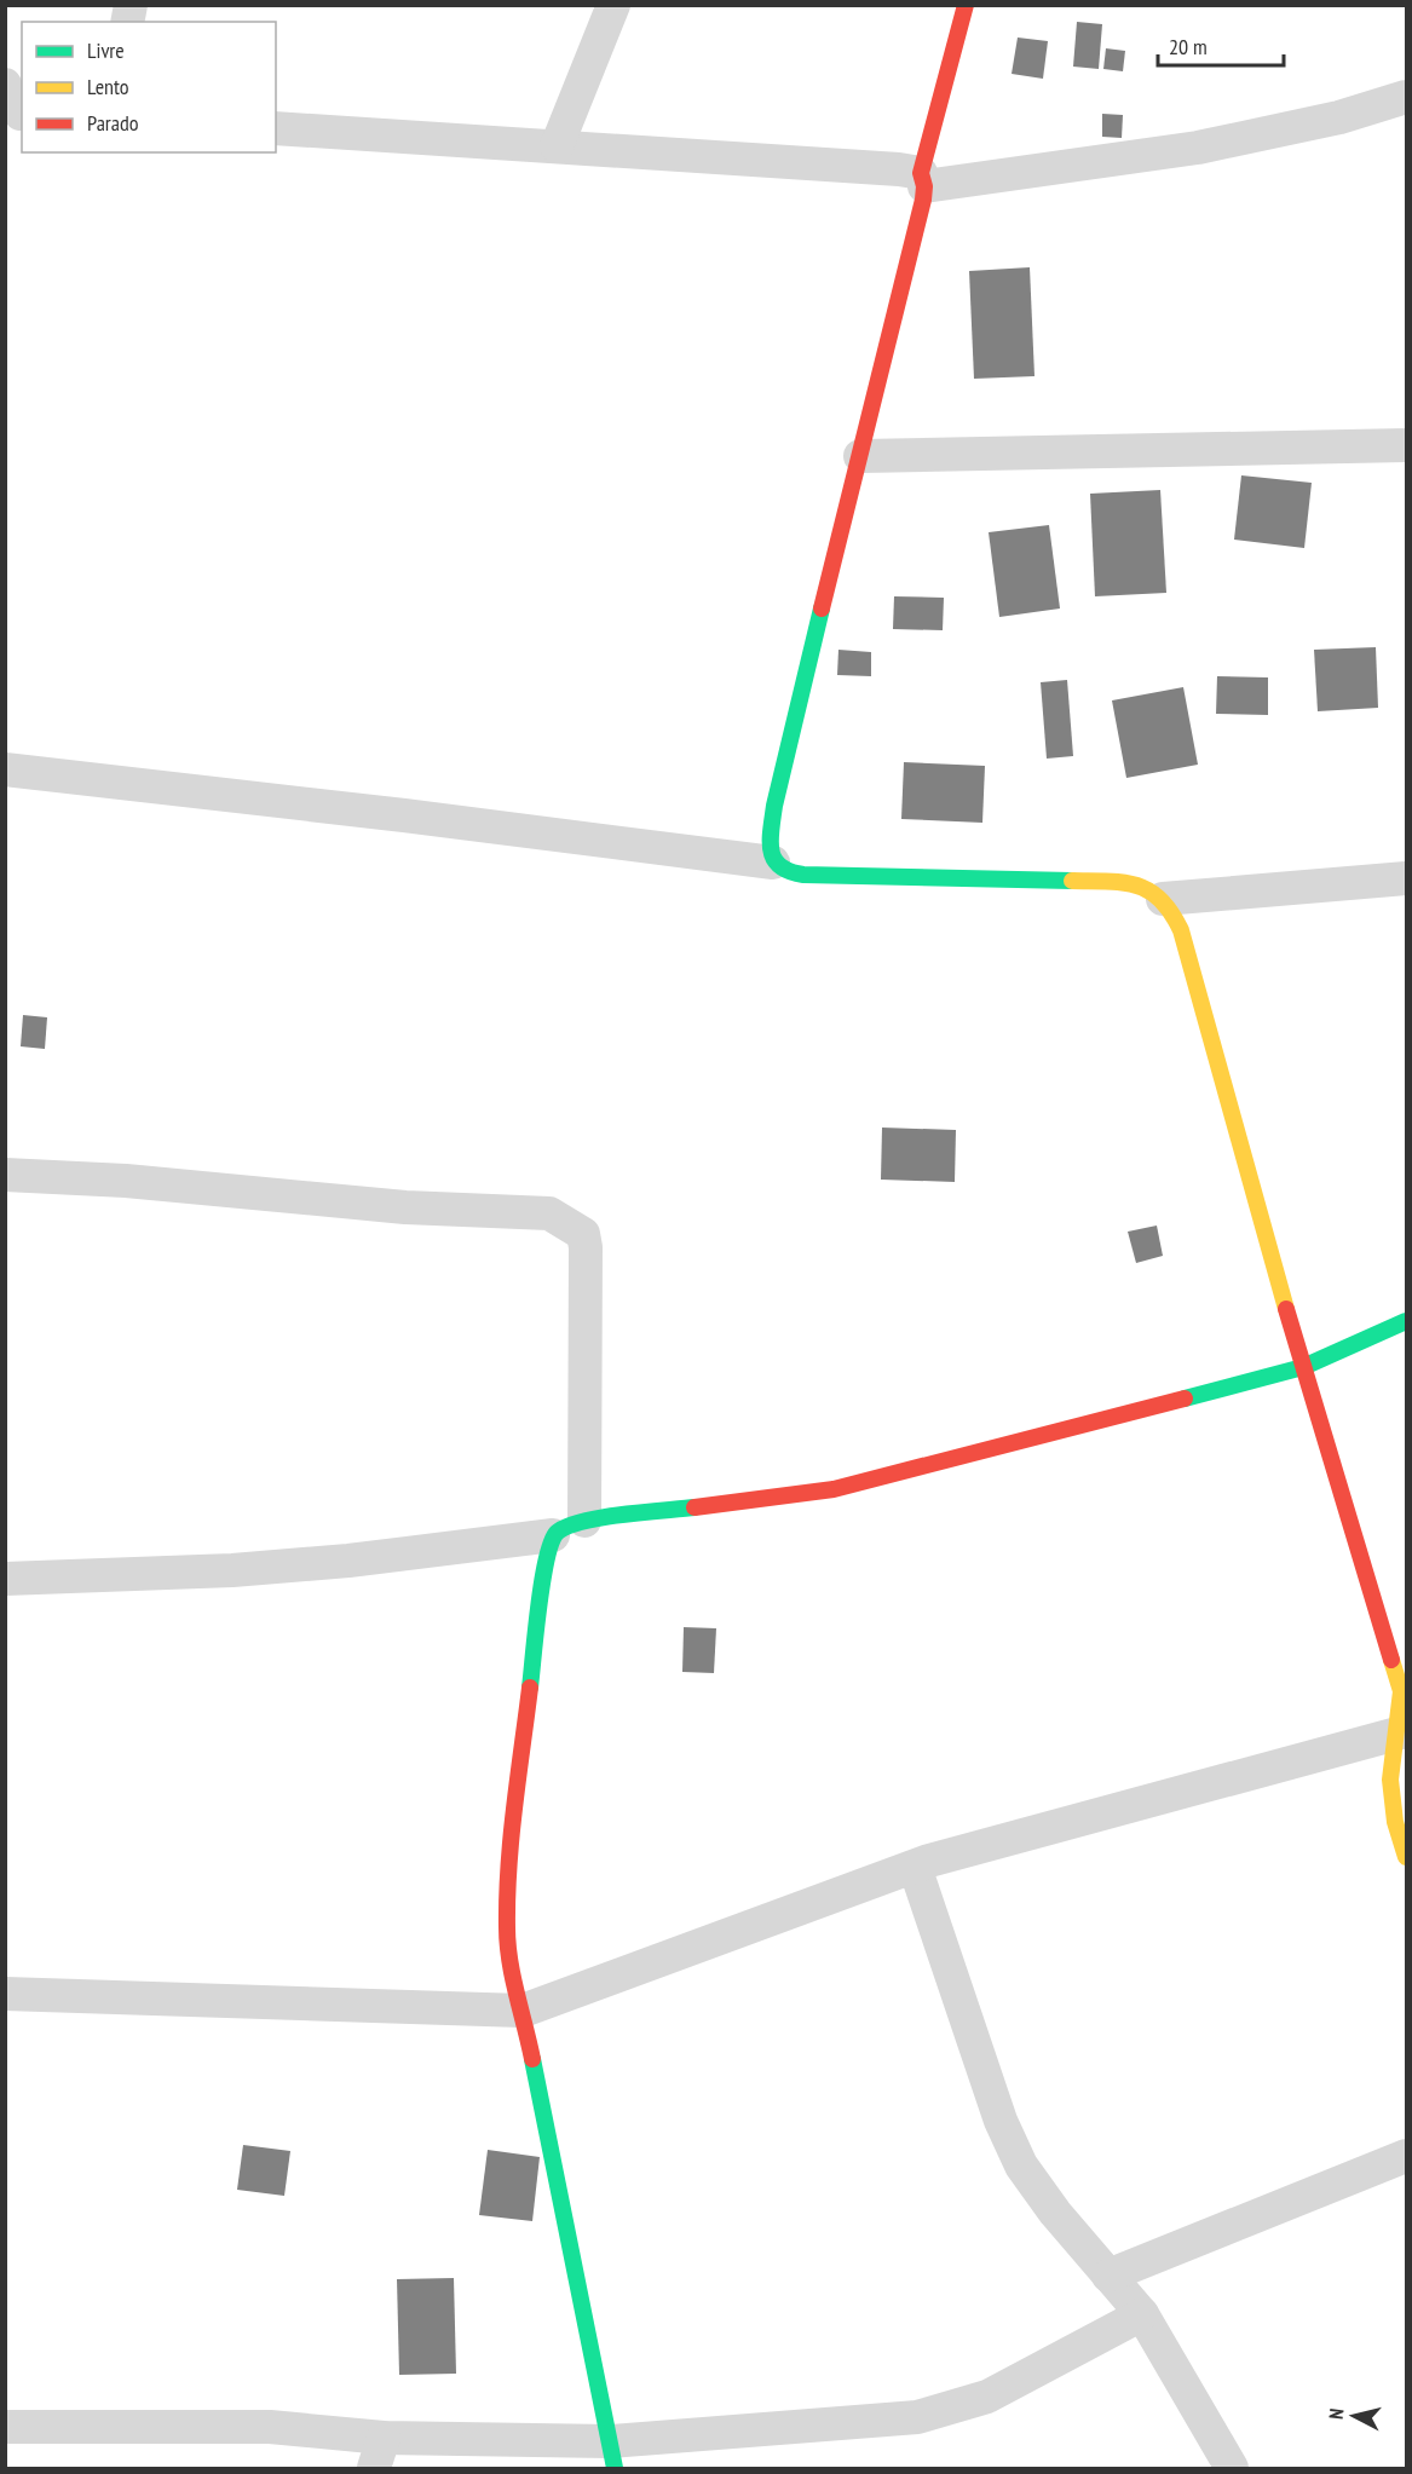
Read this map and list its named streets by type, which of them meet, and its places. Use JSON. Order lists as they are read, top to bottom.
{
  "legend": ["Livre", "Lento", "Parado"],
  "scale_bar": "20 m",
  "north": "left"
}
